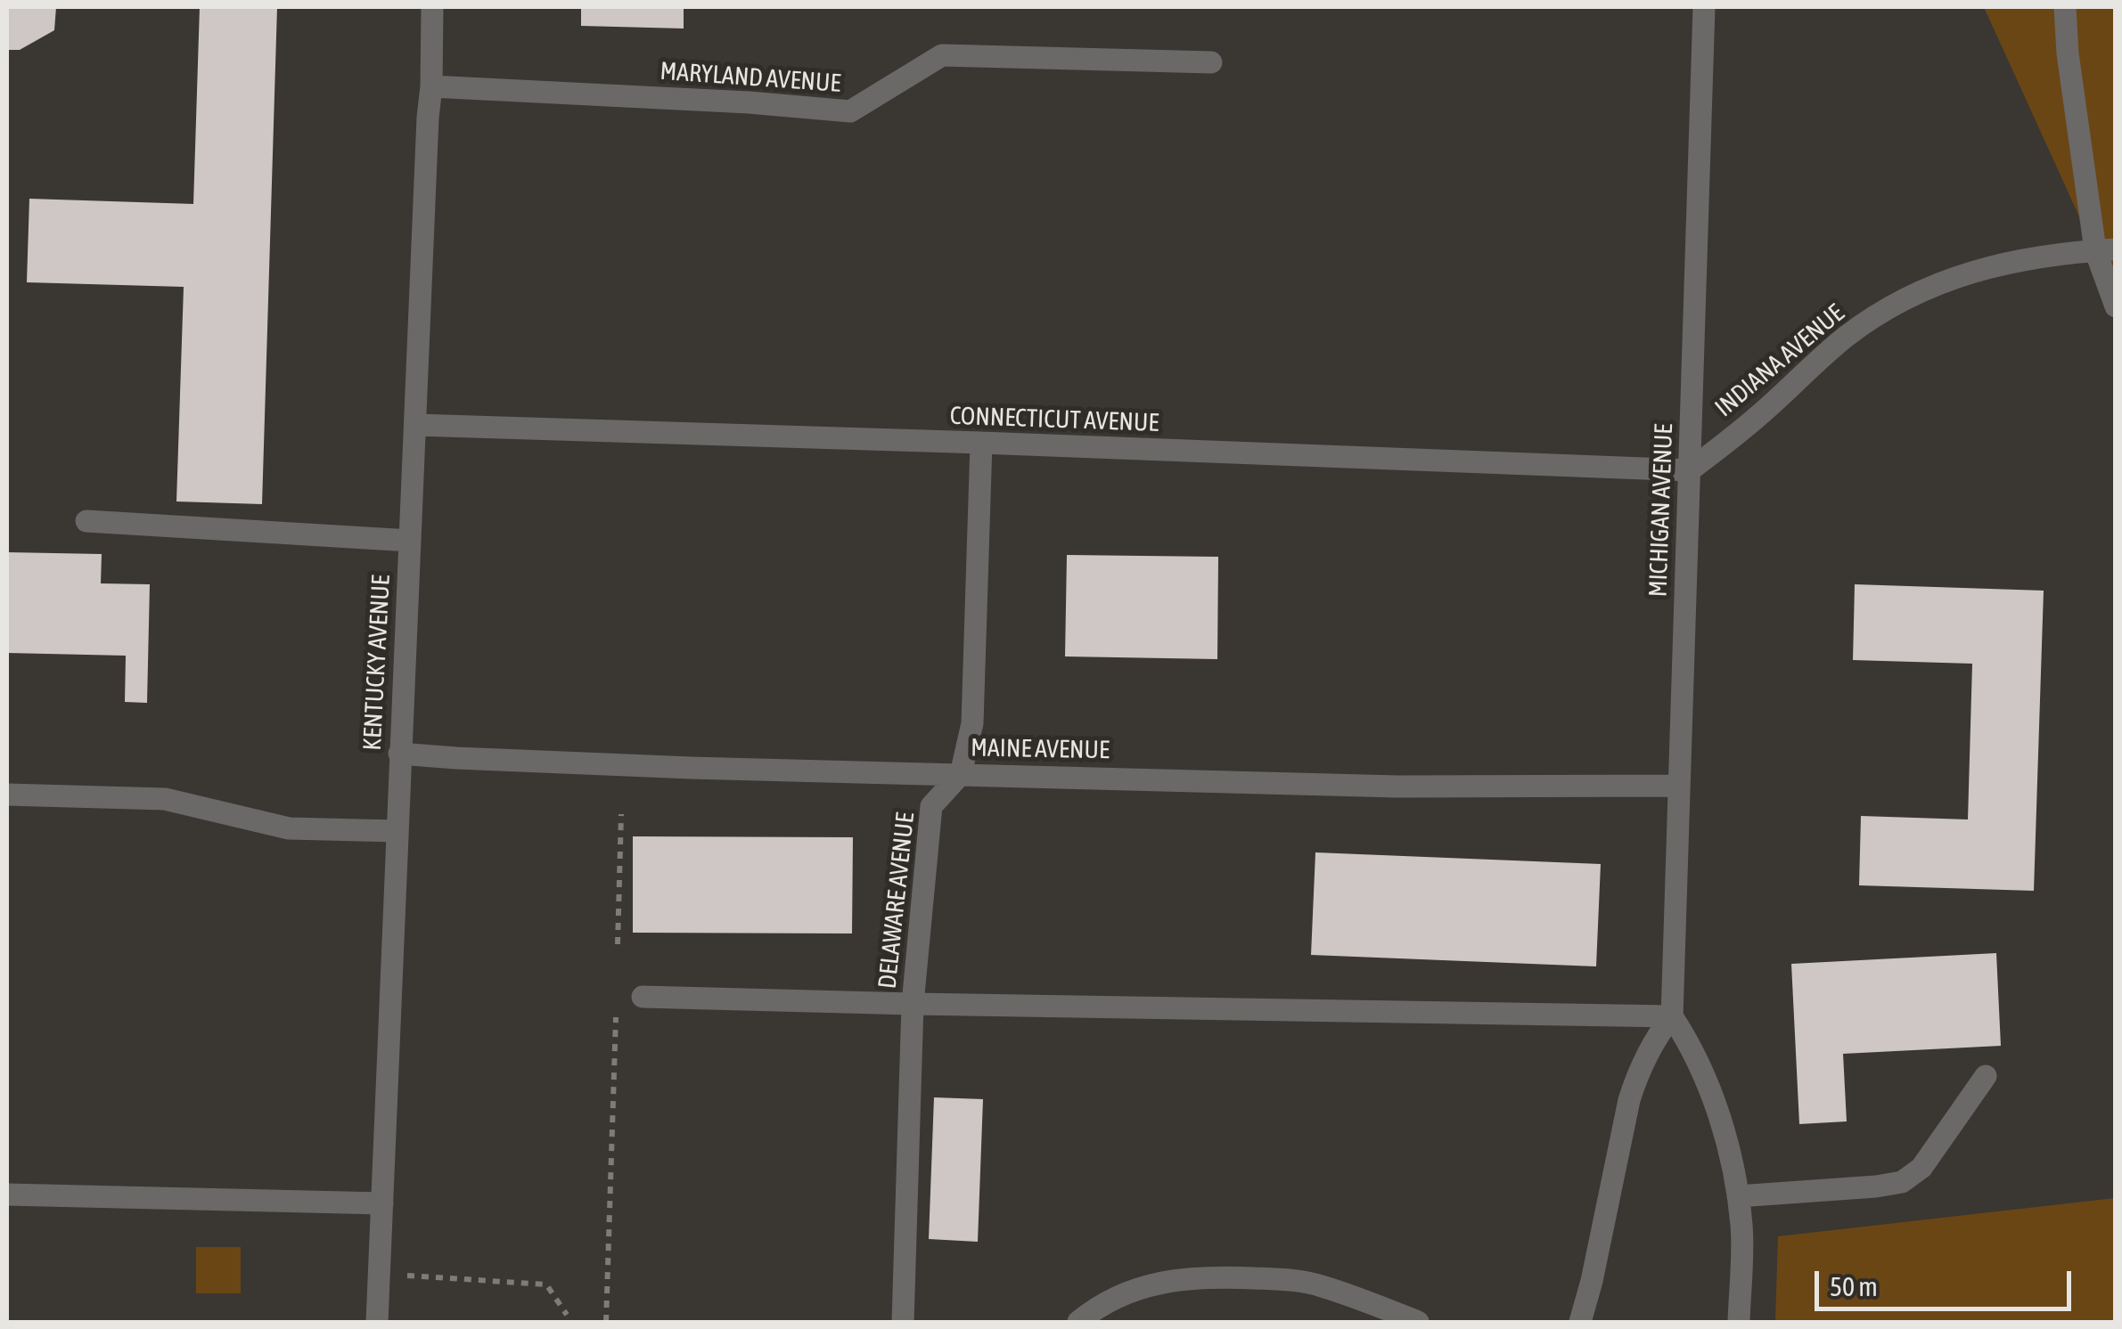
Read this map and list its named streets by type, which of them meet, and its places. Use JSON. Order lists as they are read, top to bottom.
{
  "streets": {
    "street": [
      "MARYLAND AVENUE",
      "INDIANA AVENUE",
      "CONNECTICUT AVENUE",
      "MICHIGAN AVENUE",
      "KENTUCKY AVENUE",
      "MAINE AVENUE",
      "DELAWARE AVENUE"
    ]
  },
  "crossings": [
    ["MARYLAND AVENUE", "KENTUCKY AVENUE"],
    ["INDIANA AVENUE", "CONNECTICUT AVENUE"],
    ["INDIANA AVENUE", "MICHIGAN AVENUE"],
    ["CONNECTICUT AVENUE", "MICHIGAN AVENUE"],
    ["CONNECTICUT AVENUE", "KENTUCKY AVENUE"],
    ["CONNECTICUT AVENUE", "DELAWARE AVENUE"],
    ["MICHIGAN AVENUE", "MAINE AVENUE"],
    ["KENTUCKY AVENUE", "MAINE AVENUE"],
    ["MAINE AVENUE", "DELAWARE AVENUE"]
  ],
  "scale_bar": "50 m"
}
